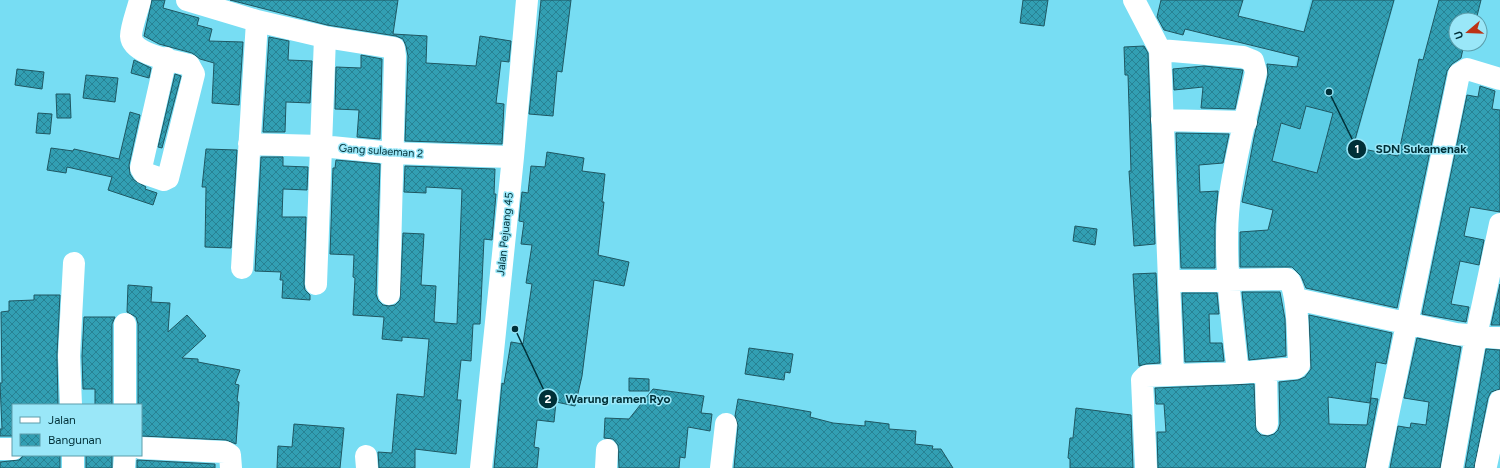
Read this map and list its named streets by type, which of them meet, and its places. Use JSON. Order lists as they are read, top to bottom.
{
  "streets": {
    "street": ["Gang sulaeman 2", "Jalan Pejuang 45"]
  },
  "crossings": [
    ["Gang sulaeman 2", "Jalan Pejuang 45"]
  ],
  "places": ["SDN Sukamenak", "Warung ramen Ryo"],
  "legend": ["Jalan", "Bangunan"],
  "north": "left"
}
